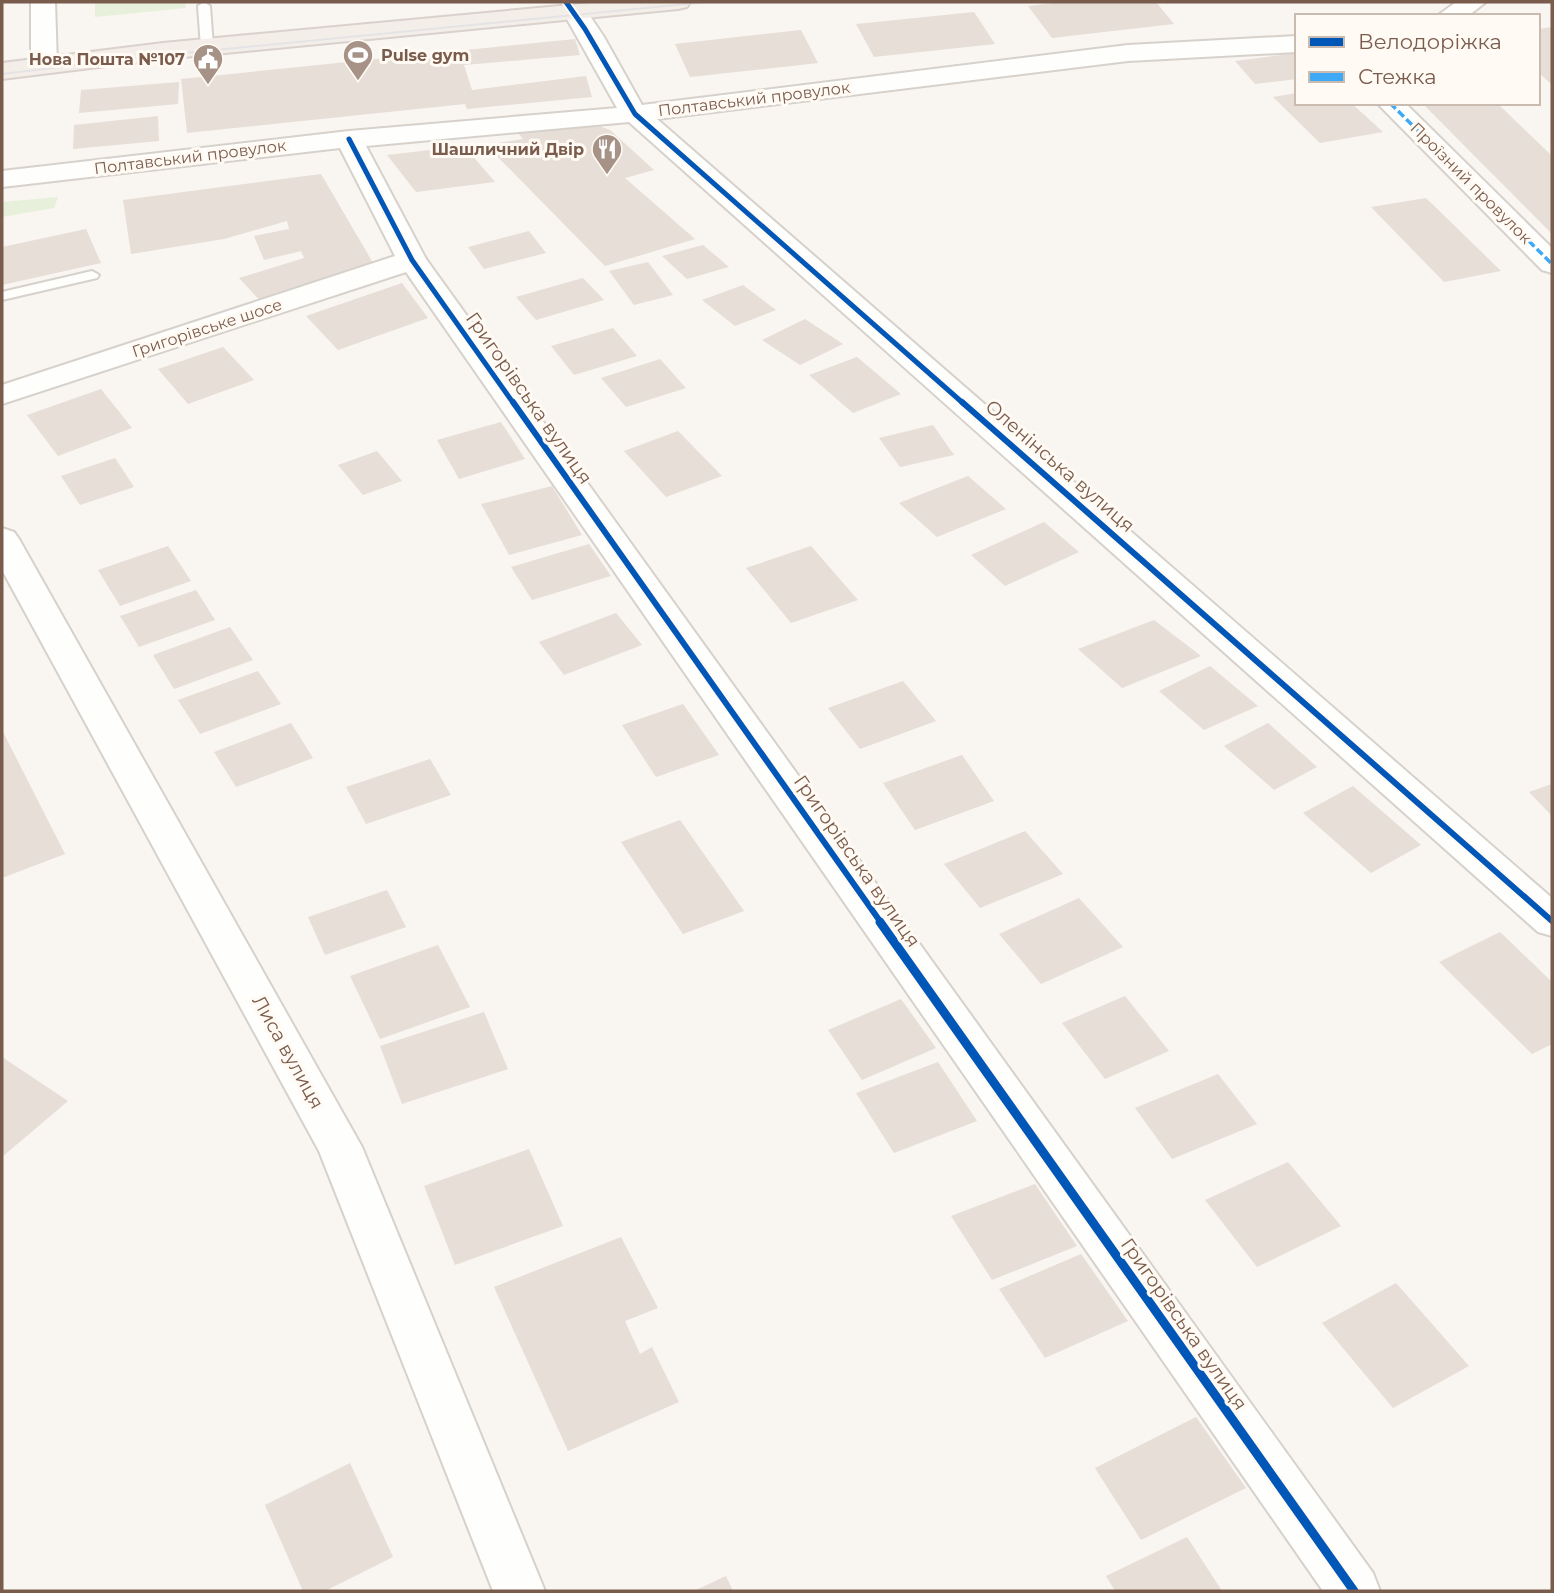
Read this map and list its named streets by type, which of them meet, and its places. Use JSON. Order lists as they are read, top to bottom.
{
  "streets": {
    "street": [
      "Полтавський провулок",
      "Проїзний провулок",
      "Григорівське шосе",
      "Григорівська вулиця",
      "Оленінська вулиця",
      "Лиса вулиця"
    ]
  },
  "crossings": [
    ["Полтавський провулок", "Григорівська вулиця"],
    ["Полтавський провулок", "Оленінська вулиця"],
    ["Григорівське шосе", "Григорівська вулиця"]
  ],
  "places": {
    "sports": ["Pulse gym"],
    "public building": ["Нова Пошта №107"],
    "restaurant": ["Шашличний Двір"]
  },
  "legend": ["Велодоріжка", "Стежка"]
}
